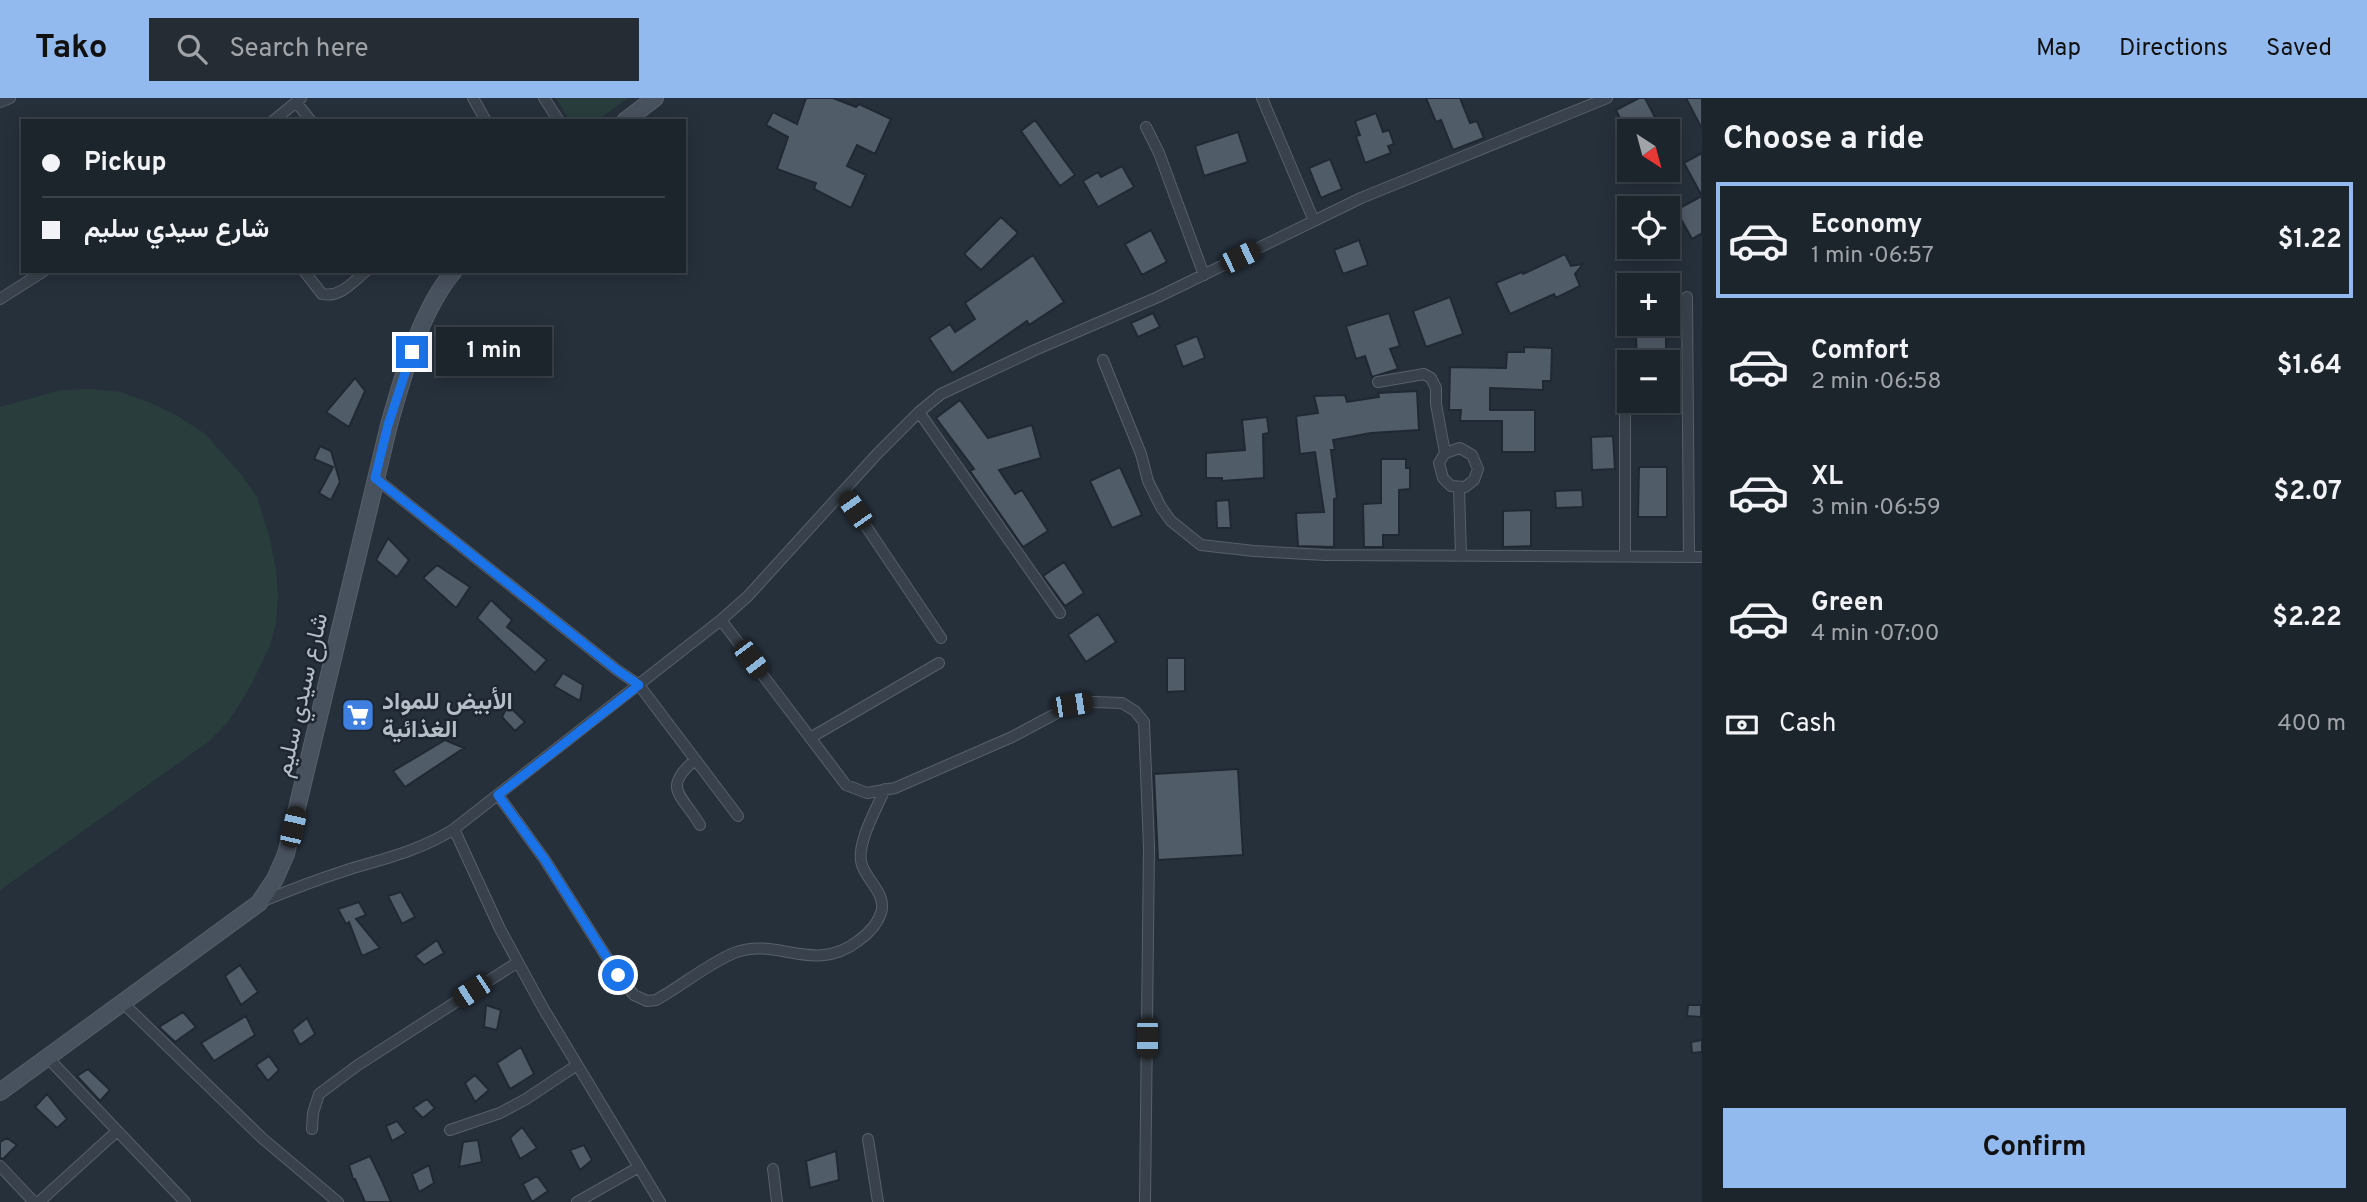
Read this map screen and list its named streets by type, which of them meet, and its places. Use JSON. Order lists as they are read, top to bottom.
{
  "streets": {
    "main road": ["شارع سيدي سليم"]
  },
  "places": {
    "supermarket": ["الأبيض للمواد الغذائية"]
  },
  "north": "bottom right",
  "page": {
    "header": "Tako",
    "search": "Search here",
    "nav": ["Map", "Directions", "Saved"],
    "heading": "Choose a ride",
    "map_buttons": ["+", "−"],
    "banner": ["Pickup", "شارع سيدي سليم"],
    "list": [
      {
        "name": "Economy",
        "note": "1 min · 06:57",
        "value": "$1.22"
      },
      {
        "name": "Comfort",
        "note": "2 min · 06:58",
        "value": "$1.64"
      },
      {
        "name": "XL",
        "note": "3 min · 06:59",
        "value": "$2.07"
      },
      {
        "name": "Green",
        "note": "4 min · 07:00",
        "value": "$2.22"
      }
    ],
    "bubble": "1 min",
    "pay": ["Cash", "400 m"],
    "buttons": "Confirm"
  }
}
